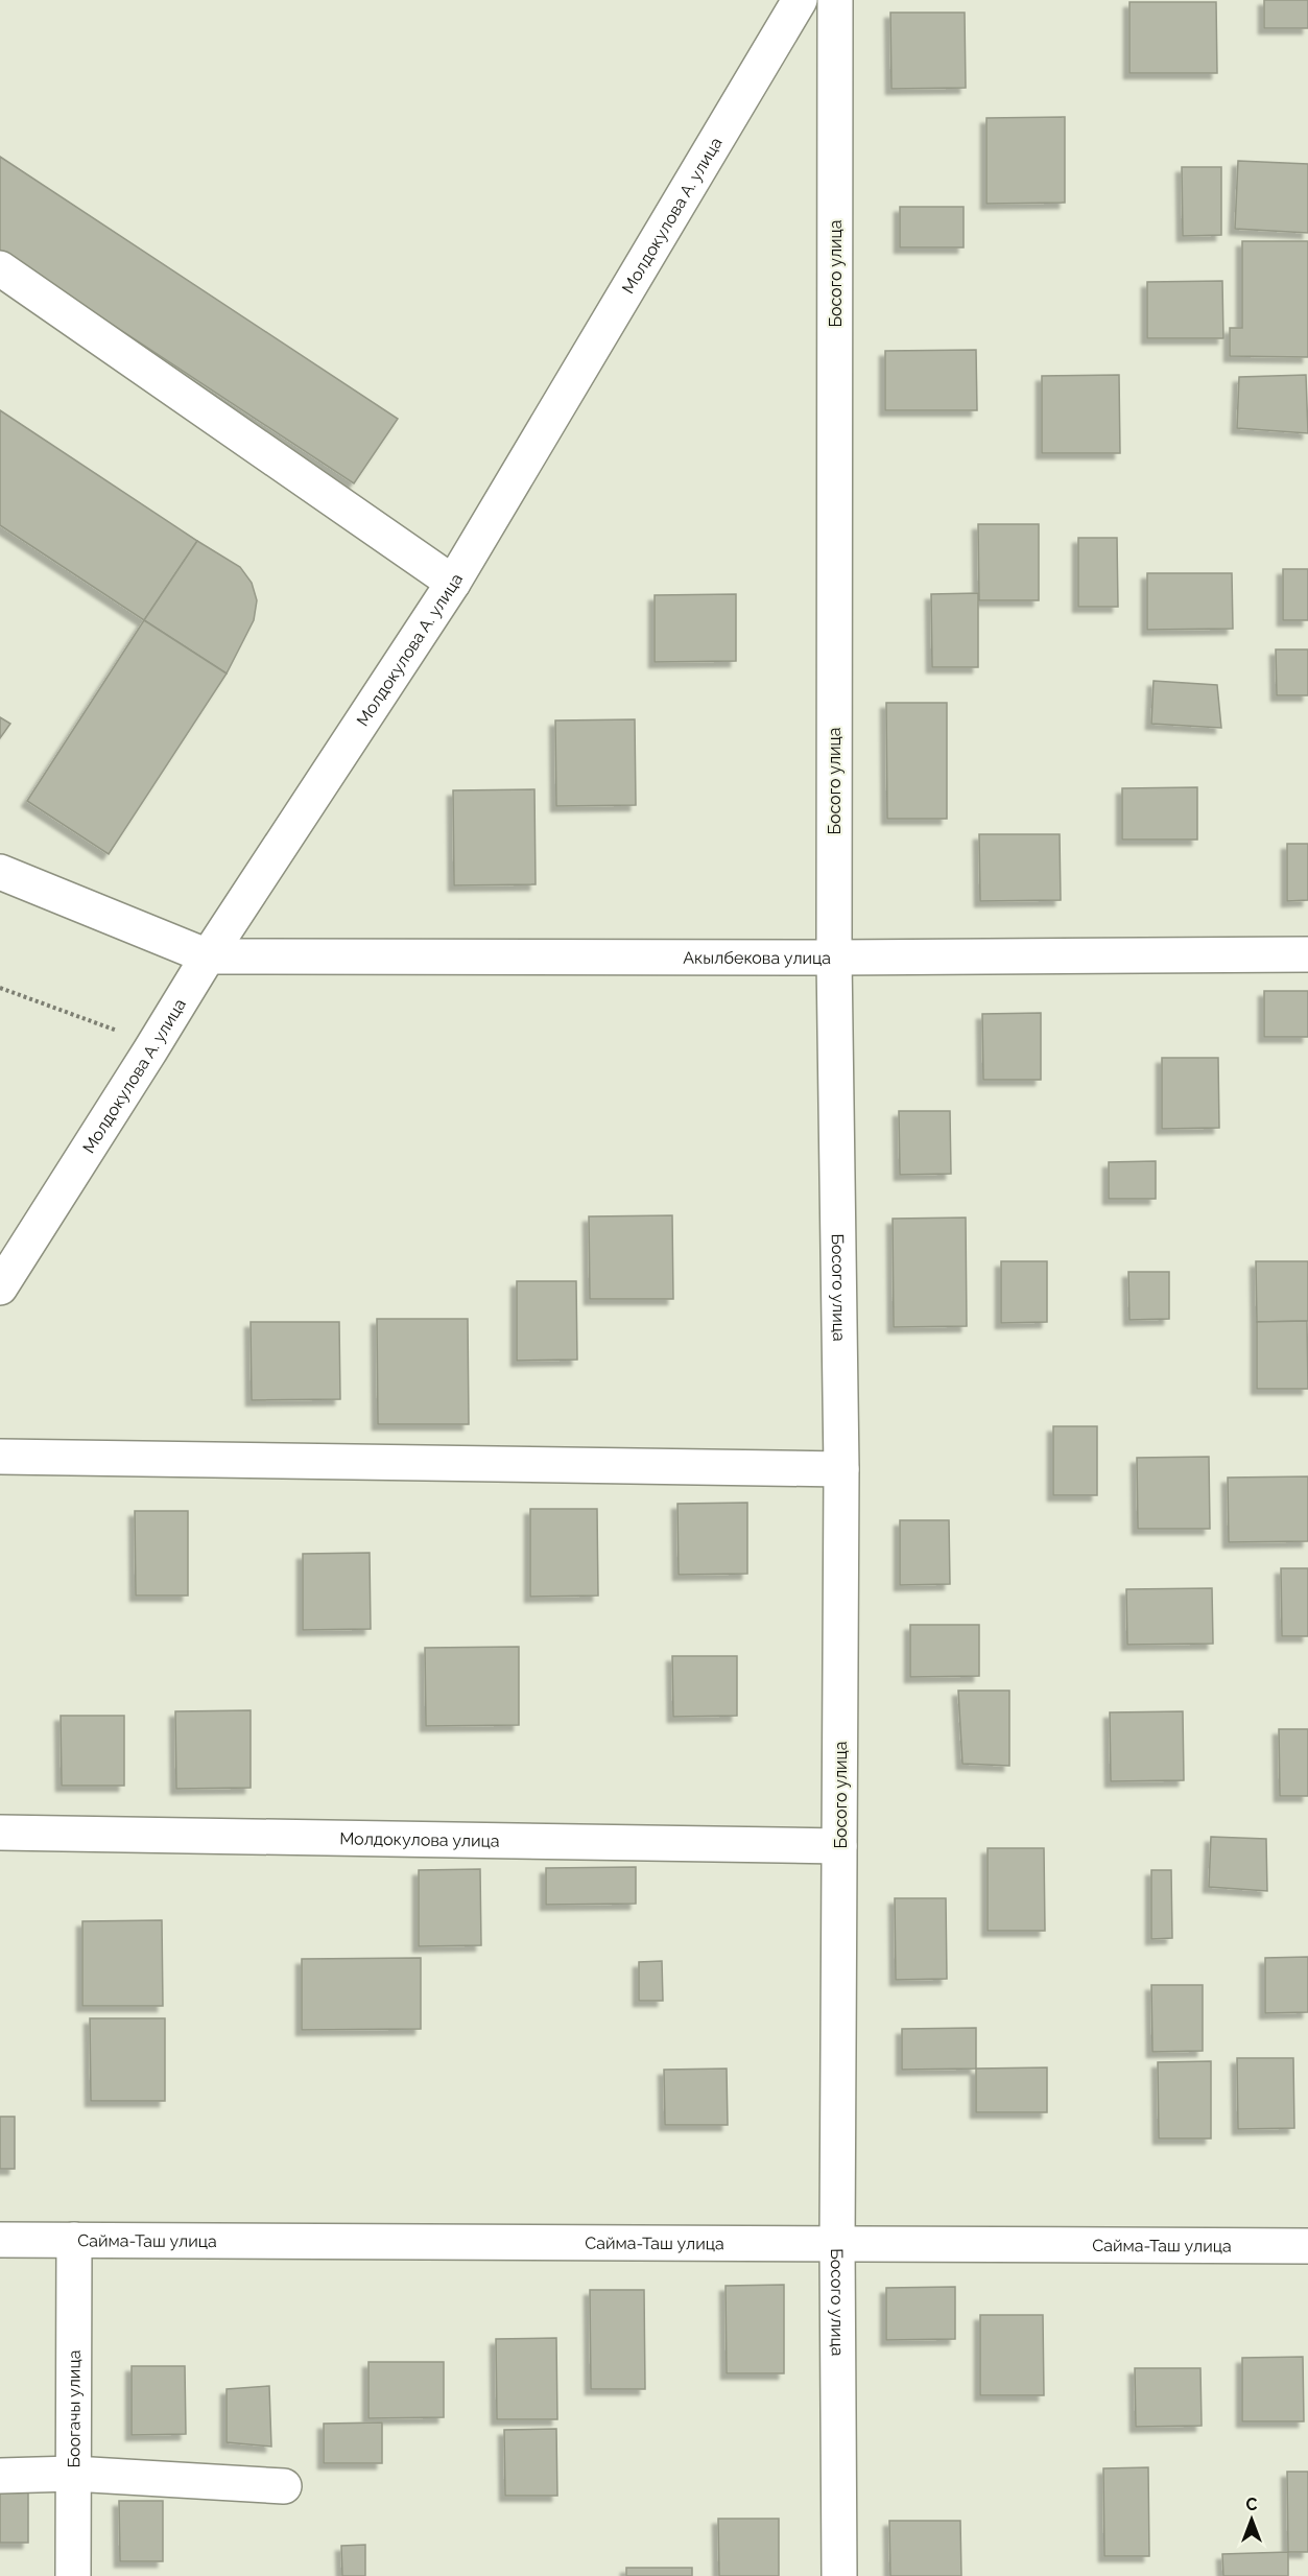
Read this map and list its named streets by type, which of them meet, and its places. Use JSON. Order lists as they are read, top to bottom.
{
  "streets": {
    "street": [
      "Молдокулова А. улица",
      "Босого улица",
      "Акылбекова улица",
      "Молдокулова улица",
      "Сайма-Таш улица",
      "Боогачы улица"
    ]
  },
  "crossings": [
    ["Молдокулова А. улица", "Акылбекова улица"],
    ["Босого улица", "Акылбекова улица"],
    ["Босого улица", "Молдокулова улица"],
    ["Босого улица", "Сайма-Таш улица"],
    ["Сайма-Таш улица", "Боогачы улица"]
  ],
  "north": "top"
}
